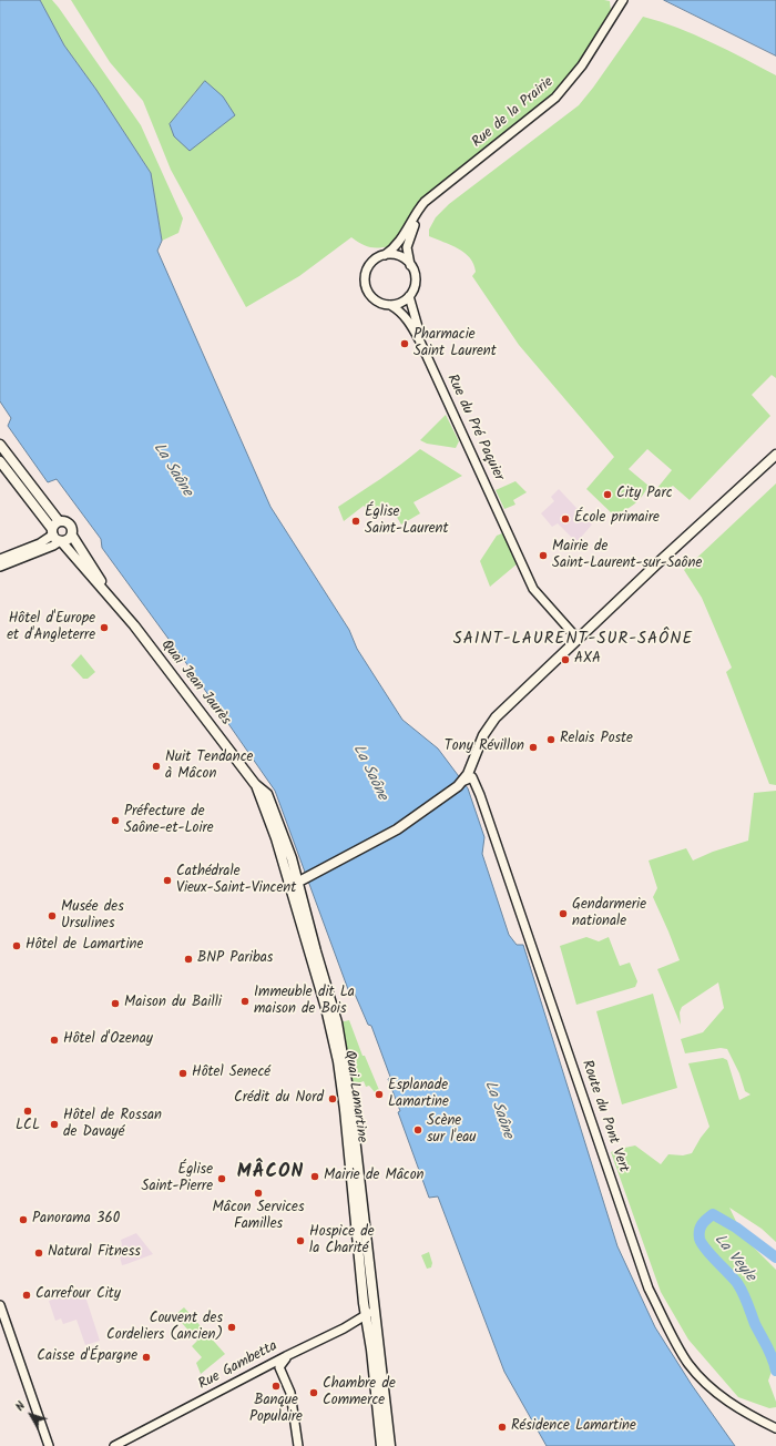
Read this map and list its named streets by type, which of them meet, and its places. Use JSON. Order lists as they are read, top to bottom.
{
  "streets": {
    "main road": ["Quai Jean Jaurès", "Quai Lamartine"],
    "street": [
      "Rue de la Prairie",
      "Rue du Pré Paquier",
      "Route du Pont Vert",
      "Rue Gambetta"
    ]
  },
  "crossings": [
    ["Rue de la Prairie", "Rue du Pré Paquier"],
    ["Quai Jean Jaurès", "Quai Lamartine"],
    ["Quai Lamartine", "Rue Gambetta"]
  ],
  "districts": ["SAINT-LAURENT-SUR-SAÔNE", "MÂCON"],
  "water": ["La Saône", "La Veyle"],
  "places": [
    "Pharmacie Saint Laurent",
    "City Parc",
    "École primaire",
    "Église Saint-Laurent",
    "Mairie de Saint-Laurent-sur-Saône",
    "Hôtel d'Europe et d'Angleterre",
    "AXA",
    "Relais Poste",
    "Tony Révillon",
    "Nuit Tendance à Mâcon",
    "Préfecture de Saône-et-Loire",
    "Cathédrale Vieux-Saint-Vincent",
    "Gendarmerie nationale",
    "Musée des Ursulines",
    "Hôtel de Lamartine",
    "BNP Paribas",
    "Immeuble dit La maison de Bois",
    "Maison du Bailli",
    "Hôtel d'Ozenay",
    "Hôtel Senecé",
    "Esplanade Lamartine",
    "Crédit du Nord",
    "LCL",
    "Hôtel de Rossan de Davayé",
    "Scène sur l'eau",
    "Mairie de Mâcon",
    "Église Saint-Pierre",
    "Mâcon Services Familles",
    "Panorama 360",
    "Hospice de la Charité",
    "Natural Fitness",
    "Carrefour City",
    "Couvent des Cordeliers (ancien)",
    "Caisse d'Épargne",
    "Banque Populaire",
    "Chambre de Commerce",
    "Résidence Lamartine"
  ],
  "north": "top left"
}
